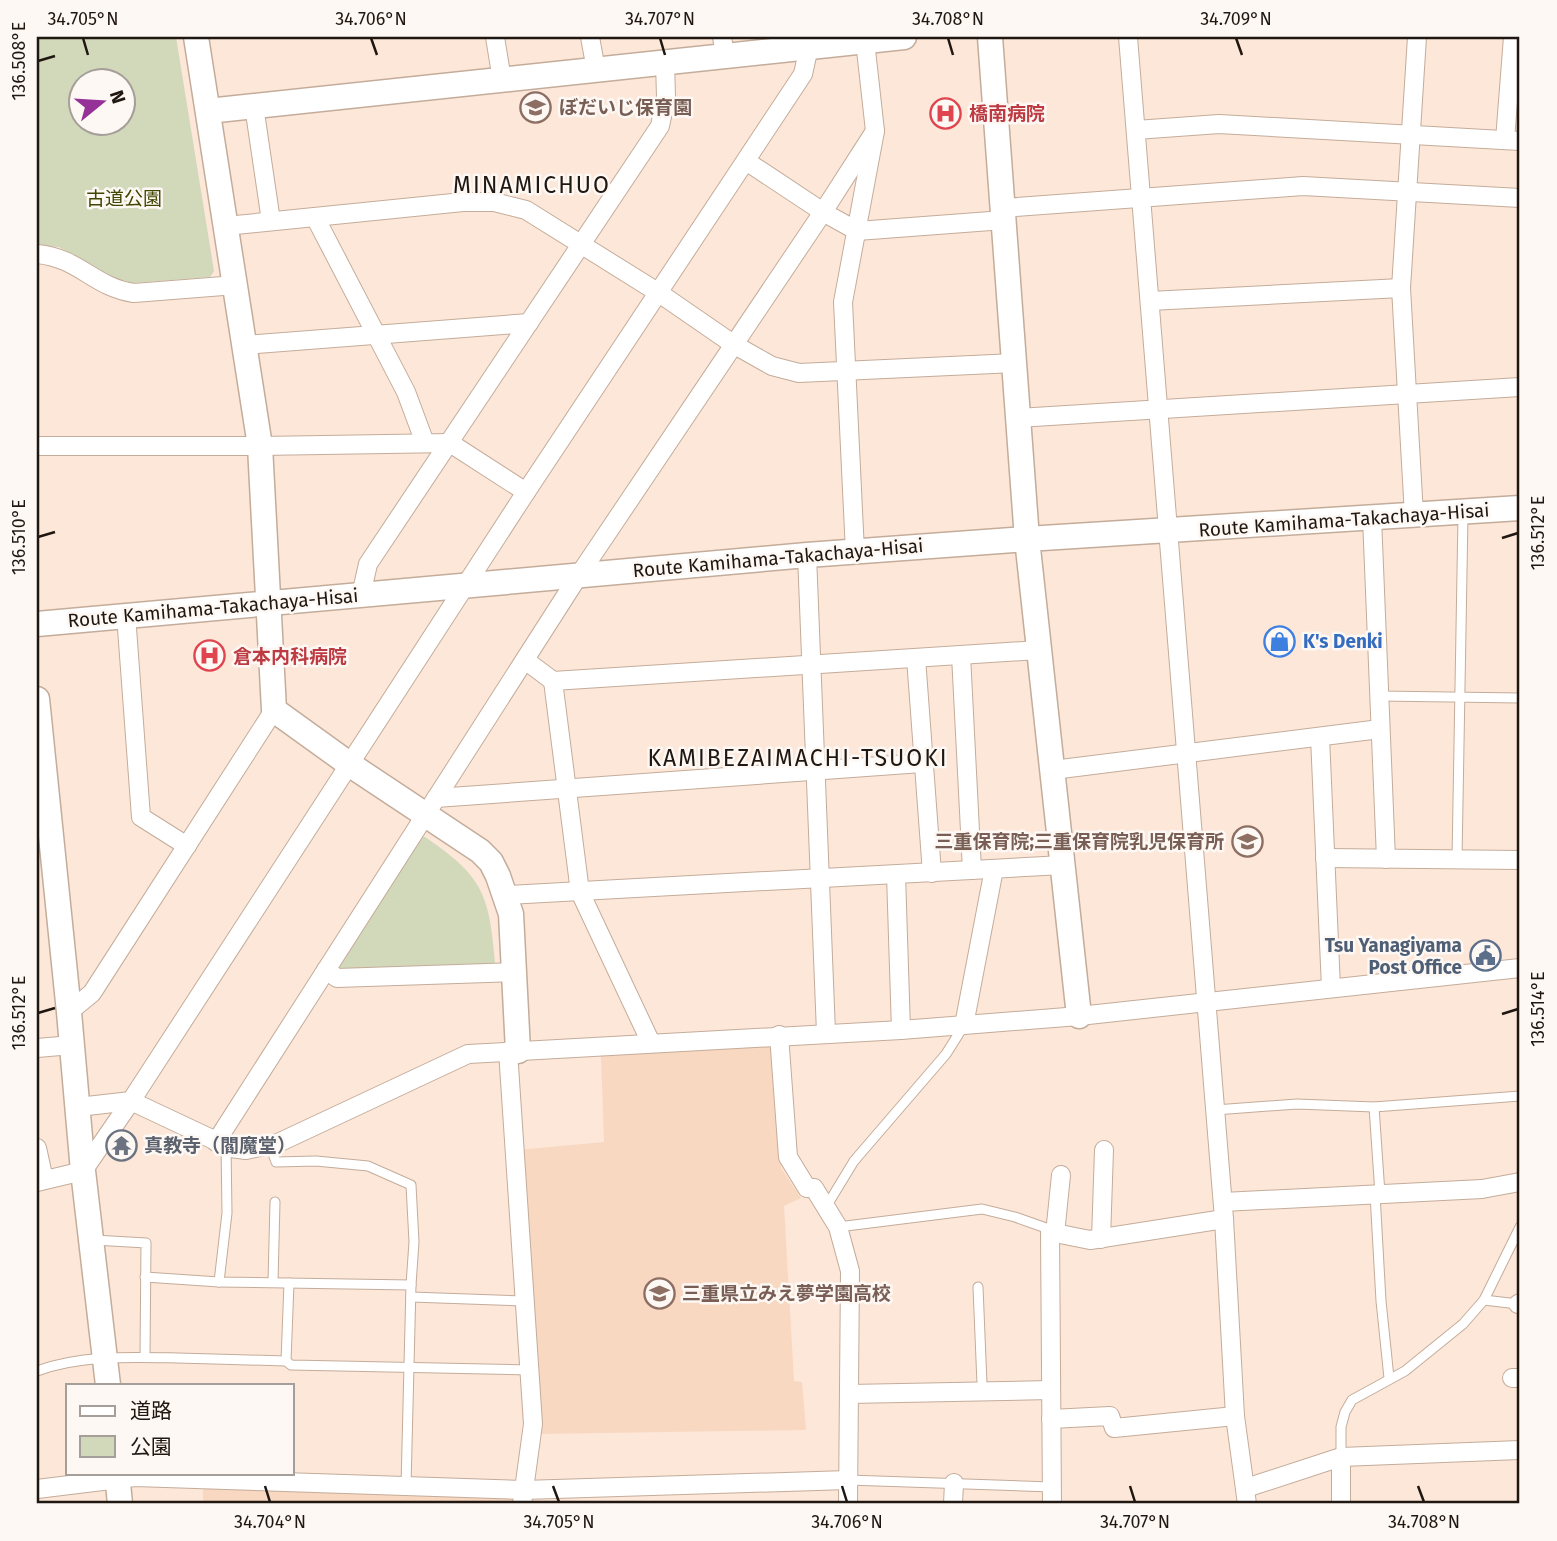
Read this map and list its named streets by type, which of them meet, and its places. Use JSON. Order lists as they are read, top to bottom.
{
  "streets": {
    "street": ["Route Kamihama-Takachaya-Hisai"]
  },
  "districts": ["MINAMICHUO", "KAMIBEZAIMACHI-TSUOKI"],
  "parks": ["古道公園"],
  "places": {
    "school or university": ["ぼだいじ保育園", "三重保育院;三重保育院乳児保育所", "三重県立みえ夢学園高校"],
    "hospital": ["橋南病院", "倉本内科病院"],
    "shop": ["K's Denki"],
    "public building": ["Tsu Yanagiyama Post Office"],
    "temple": ["真教寺（閻魔堂）"]
  },
  "legend": ["道路", "公園"],
  "north": "right",
  "coordinates": [
    "34.705°N",
    "34.706°N",
    "34.707°N",
    "34.708°N",
    "34.709°N",
    "136.508°E",
    "136.512°E",
    "136.510°E",
    "136.514°E",
    "34.704°N"
  ]
}
